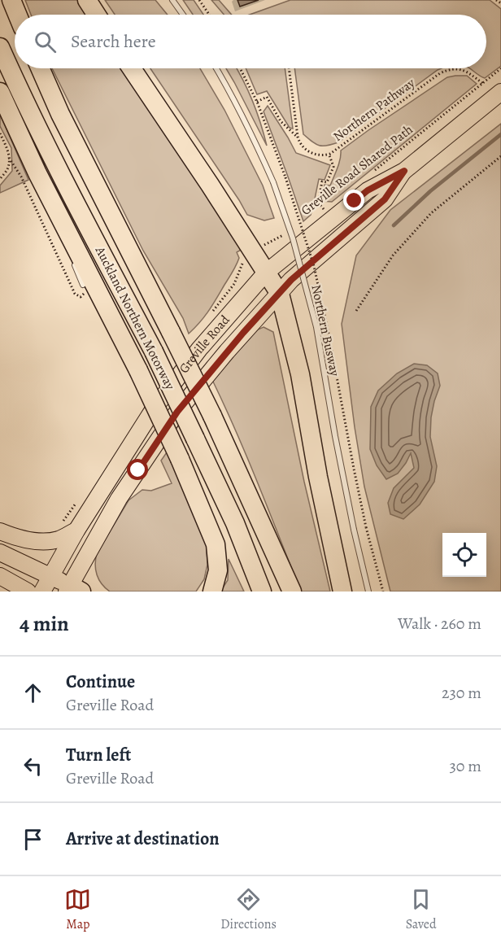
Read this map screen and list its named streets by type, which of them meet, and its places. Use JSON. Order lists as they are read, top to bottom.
{
  "streets": {
    "highway": ["Auckland Northern Motorway"],
    "main road": ["Greville Road"],
    "lane": ["Northern Busway"],
    "path": ["Northern Pathway", "Greville Road Shared Path"]
  },
  "crossings": [
    ["Northern Pathway", "Greville Road Shared Path"]
  ],
  "page": {
    "search": "Search here",
    "heading": ["4 min", "Walk · 260 m"],
    "list": [
      ["Continue", "Greville Road", "230 m"],
      ["Turn left", "Greville Road", "30 m"],
      "Arrive at destination"
    ],
    "nav": ["Map", "Directions", "Saved"]
  }
}
